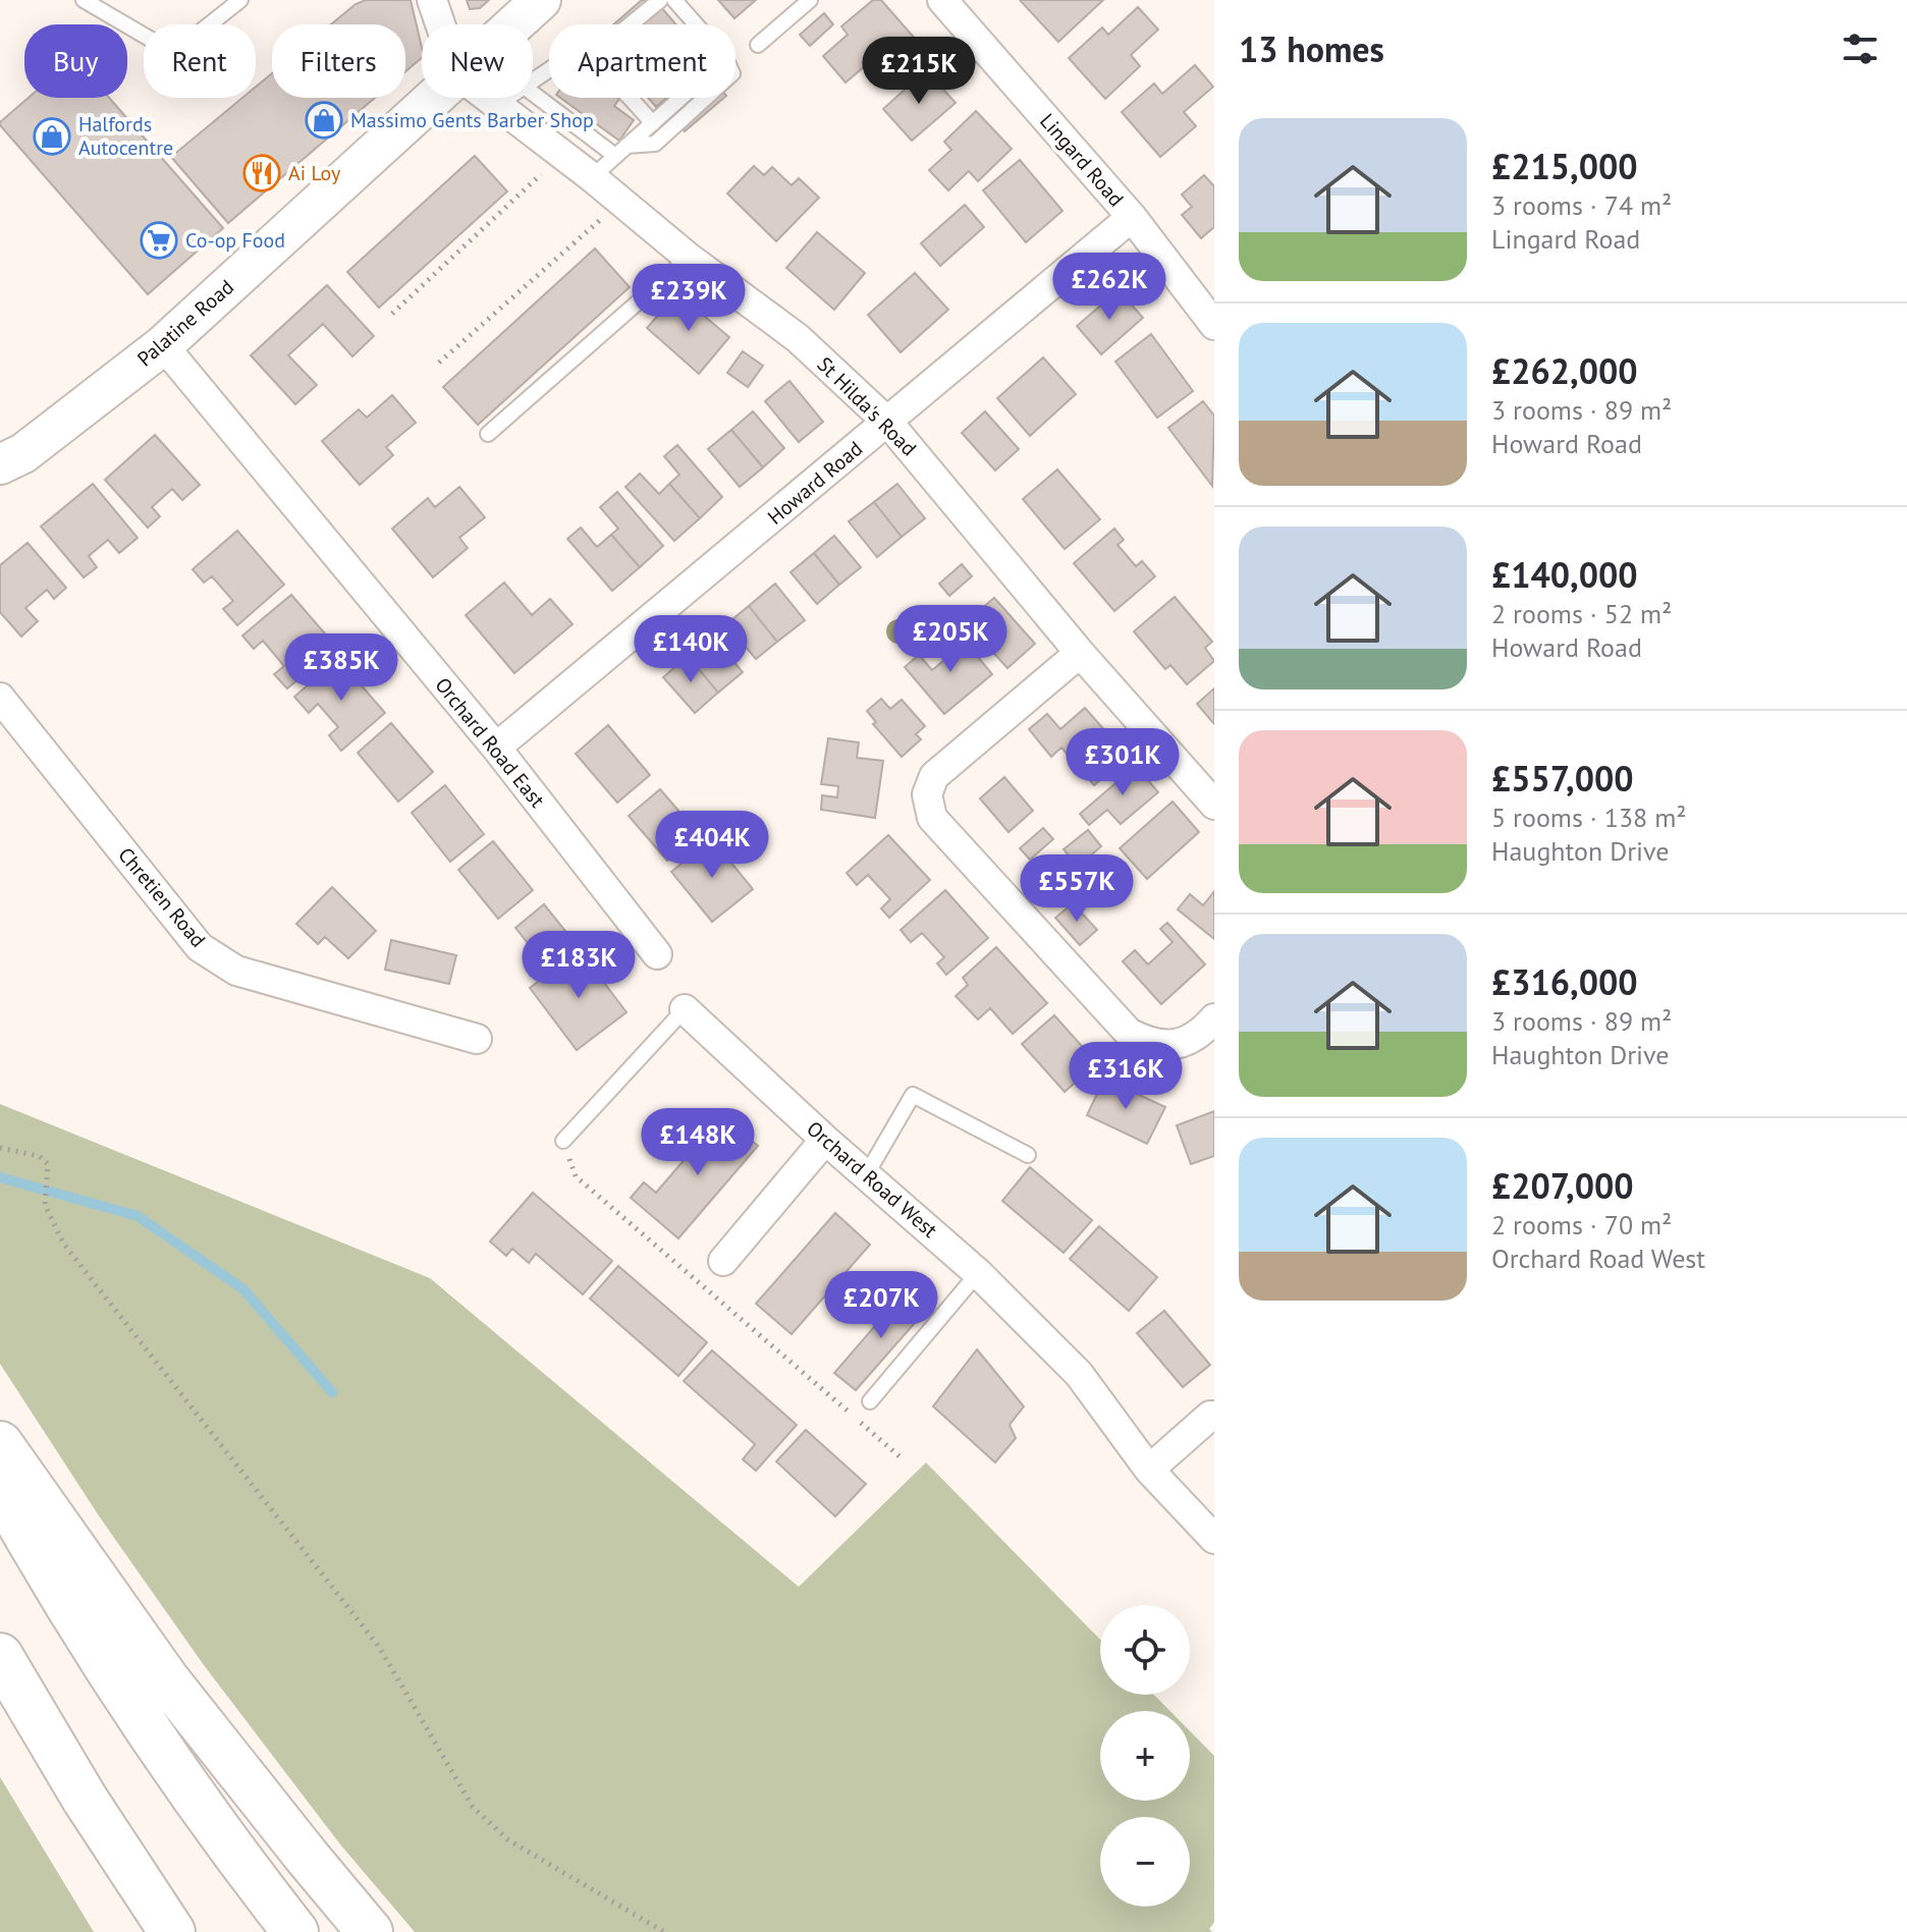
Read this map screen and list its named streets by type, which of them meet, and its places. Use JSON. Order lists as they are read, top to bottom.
{
  "streets": {
    "main road": ["Palatine Road"],
    "street": [
      "Lingard Road",
      "St Hilda's Road",
      "Howard Road",
      "Orchard Road East",
      "Chretien Road",
      "Orchard Road West"
    ]
  },
  "crossings": [
    ["Lingard Road", "Howard Road"],
    ["Palatine Road", "Orchard Road East"],
    ["St Hilda's Road", "Howard Road"],
    ["Howard Road", "Orchard Road East"]
  ],
  "places": {
    "shop": ["Massimo Gents Barber Shop", "Halfords Autocentre"],
    "restaurant": ["Ai Loy"],
    "supermarket": ["Co-op Food"]
  },
  "page": {
    "heading": "13 homes",
    "chip": [
      "Buy",
      "Rent",
      "Filters",
      "New",
      "Apartment"
    ],
    "price": [
      "£215K",
      "£262K",
      "£239K",
      "£205K",
      "£140K",
      "£385K",
      "£301K",
      "£404K",
      "£557K",
      "£183K",
      "£316K",
      "£148K",
      "£207K"
    ],
    "list": [
      {
        "name": "£215,000",
        "note": "3 rooms · 74 m² · Lingard Road"
      },
      {
        "name": "£262,000",
        "note": "3 rooms · 89 m² · Howard Road"
      },
      {
        "name": "£140,000",
        "note": "2 rooms · 52 m² · Howard Road"
      },
      {
        "name": "£557,000",
        "note": "5 rooms · 138 m² · Haughton Drive"
      },
      {
        "name": "£316,000",
        "note": "3 rooms · 89 m² · Haughton Drive"
      },
      {
        "name": "£207,000",
        "note": "2 rooms · 70 m² · Orchard Road West"
      }
    ],
    "map_buttons": ["+", "−"]
  }
}
